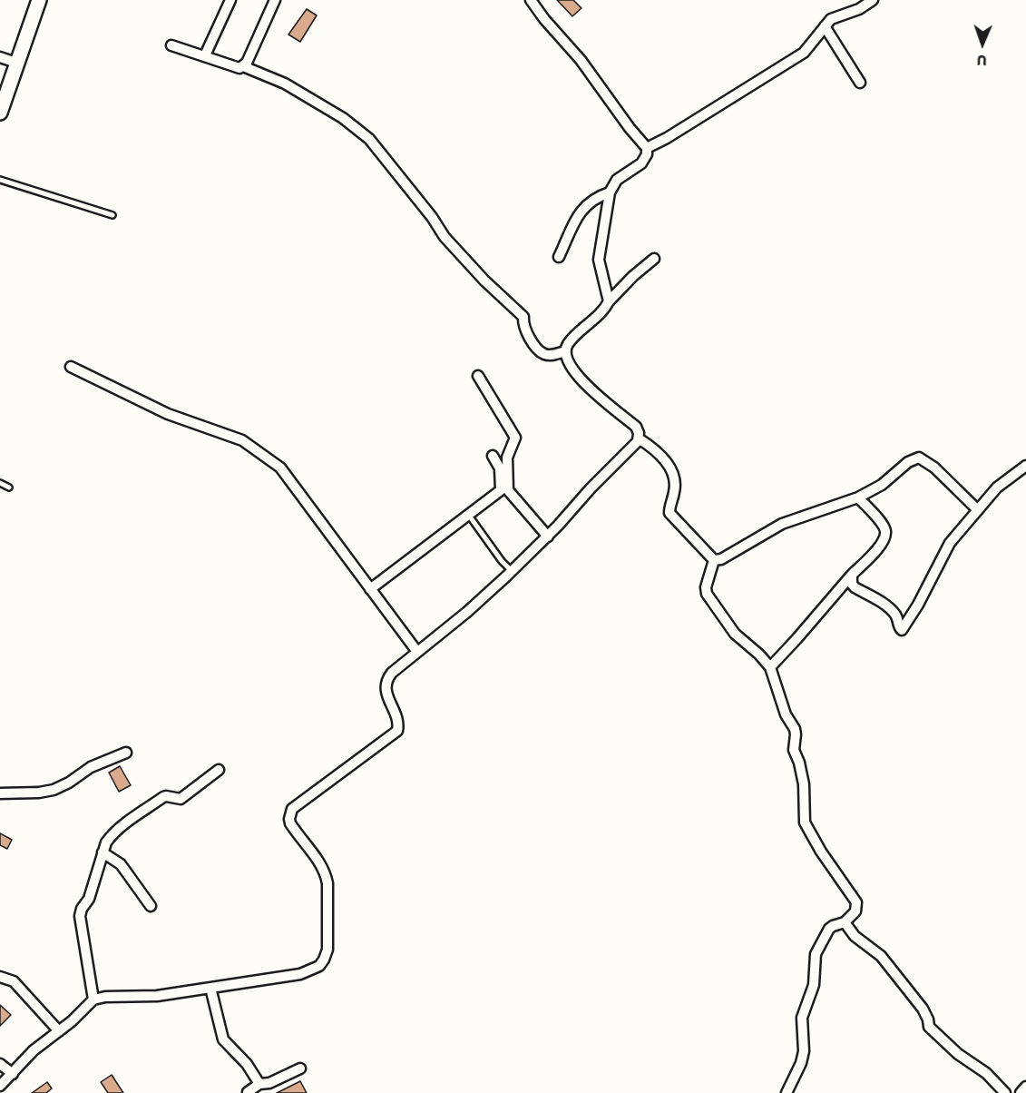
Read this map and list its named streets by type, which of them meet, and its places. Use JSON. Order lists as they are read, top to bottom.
{
  "north": "bottom"
}
